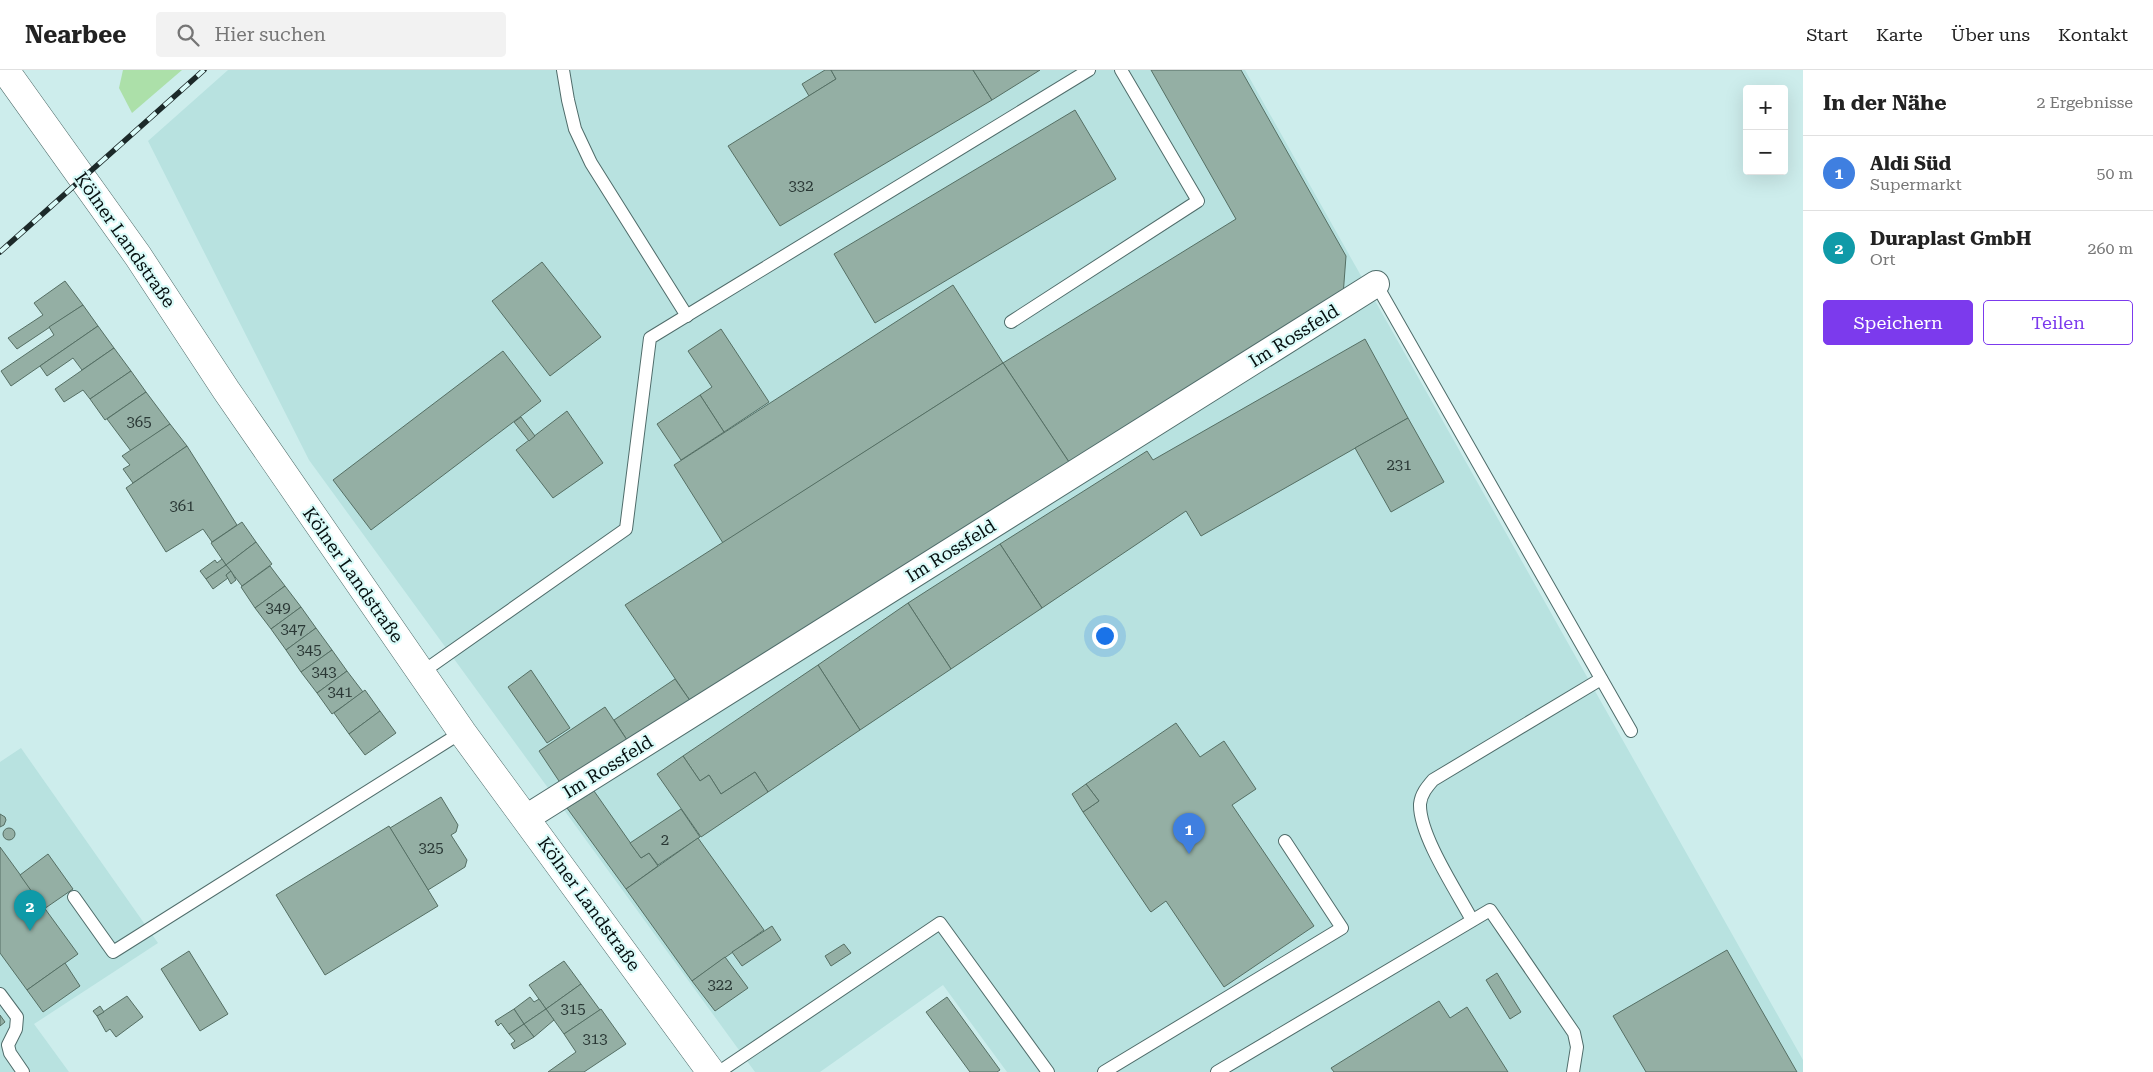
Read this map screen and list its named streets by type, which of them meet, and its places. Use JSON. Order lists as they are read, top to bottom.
{
  "streets": {
    "main road": ["Kölner Landstraße"],
    "street": ["Im Rossfeld"]
  },
  "crossings": [
    ["Kölner Landstraße", "Im Rossfeld"]
  ],
  "house_numbers": [
    "332",
    "365",
    "231",
    "361",
    "349",
    "347",
    "345",
    "343",
    "341",
    "2",
    "325",
    "322",
    "315",
    "313"
  ],
  "page": {
    "header": "Nearbee",
    "search": "Hier suchen",
    "nav": [
      "Start",
      "Karte",
      "Über uns",
      "Kontakt"
    ],
    "heading": ["In der Nähe", "2 Ergebnisse"],
    "map_buttons": ["+", "−"],
    "list": [
      {
        "mark": "1",
        "name": "Aldi Süd",
        "note": "Supermarkt",
        "value": "50 m"
      },
      {
        "mark": "2",
        "name": "Duraplast GmbH",
        "note": "Ort",
        "value": "260 m"
      }
    ],
    "buttons": ["Speichern", "Teilen"],
    "pins": ["1", "2"]
  }
}
